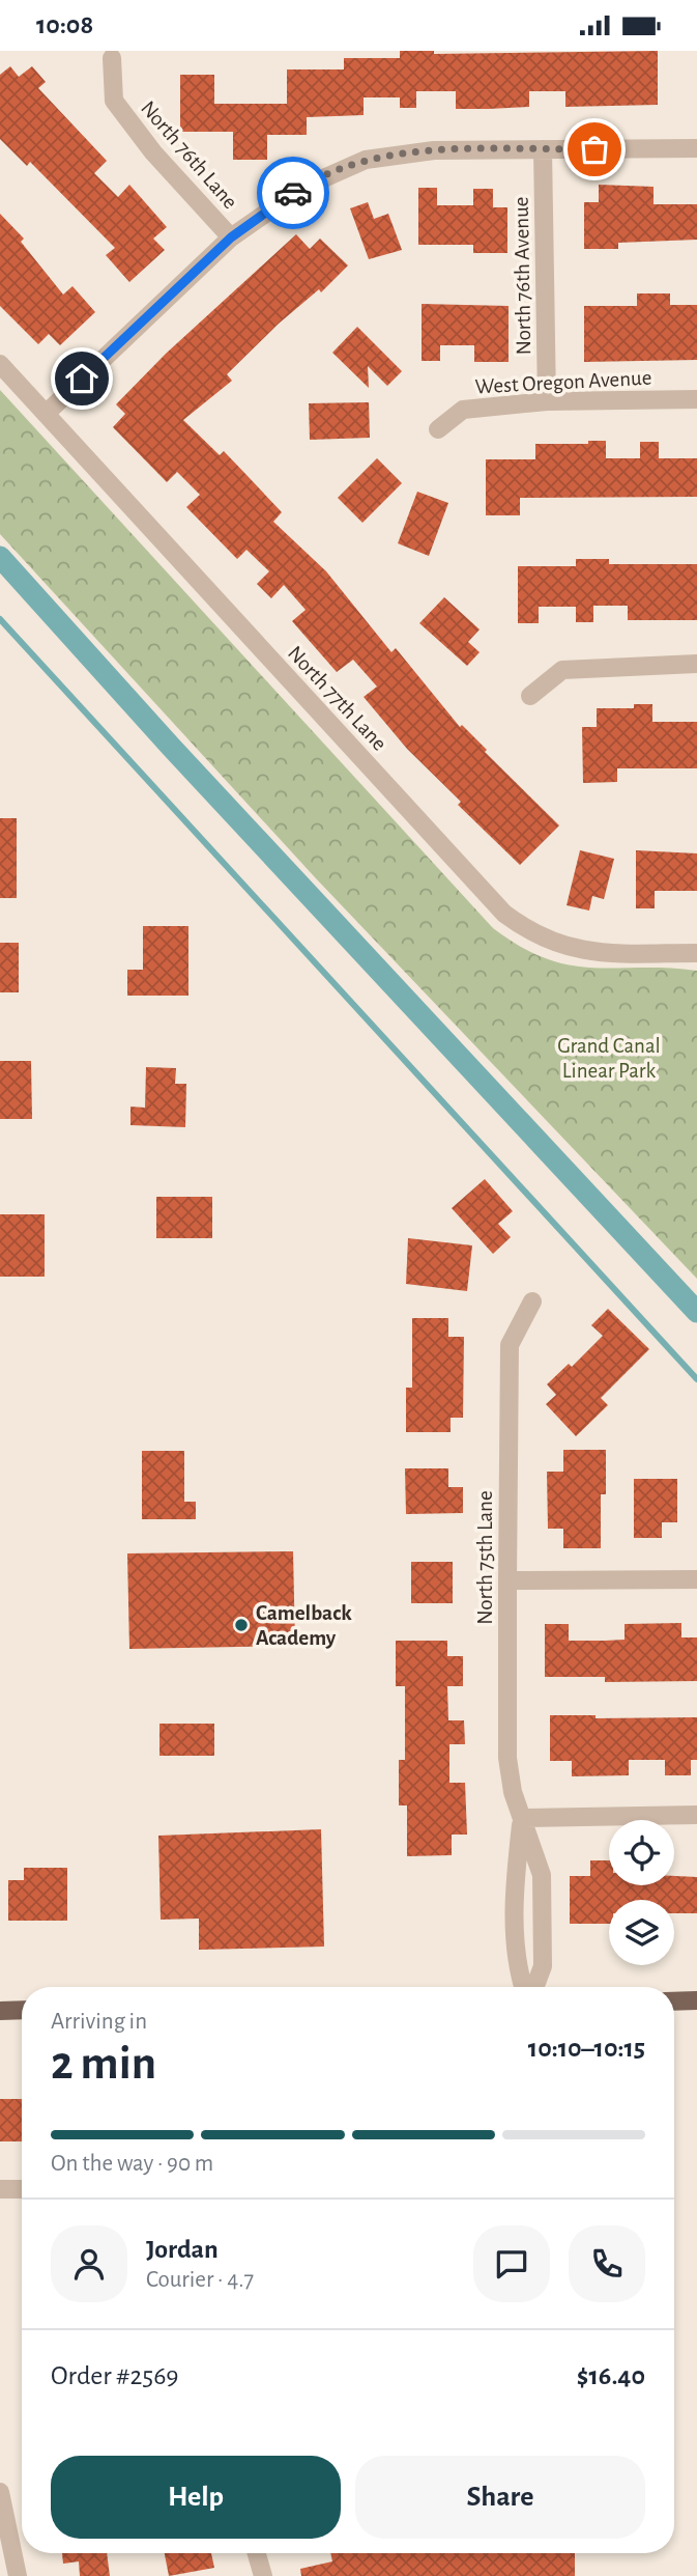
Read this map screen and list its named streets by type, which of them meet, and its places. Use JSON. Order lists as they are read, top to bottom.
{
  "streets": {
    "street": [
      "North 76th Lane",
      "North 76th Avenue",
      "West Oregon Avenue",
      "North 77th Lane",
      "North 75th Lane"
    ]
  },
  "crossings": [
    ["North 76th Avenue", "West Oregon Avenue"]
  ],
  "parks": ["Grand Canal Linear Park"],
  "places": ["Camelback Academy"],
  "page": {
    "status": "10:08",
    "heading": ["2 min", "Arriving in", "10:10–10:15"],
    "panel": [
      "Jordan",
      "Courier · 4.7",
      "Order #2569",
      "$16.40"
    ],
    "bar": "On the way · 90 m",
    "buttons": ["Help", "Share"]
  }
}
